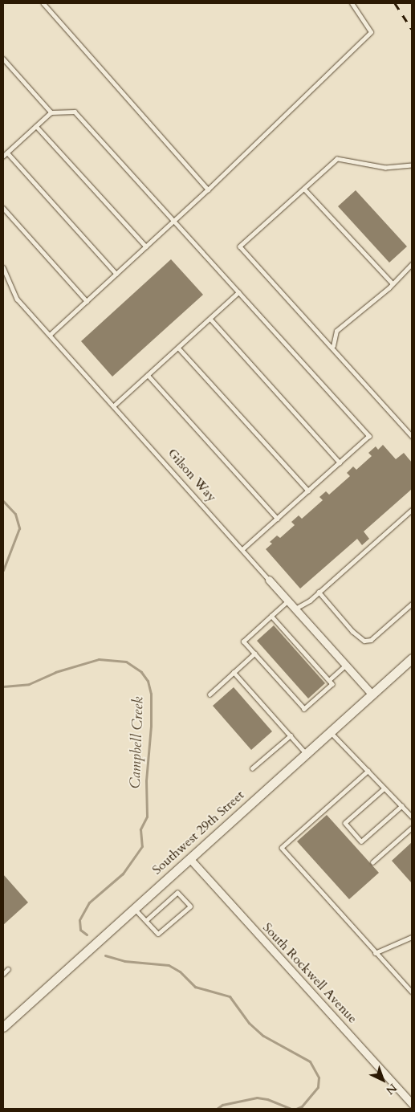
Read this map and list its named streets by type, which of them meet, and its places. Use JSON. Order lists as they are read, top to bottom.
{
  "streets": {
    "street": ["Gilson Way", "Southwest 29th Street", "South Rockwell Avenue"]
  },
  "crossings": [
    ["Gilson Way", "Southwest 29th Street"],
    ["Southwest 29th Street", "South Rockwell Avenue"]
  ],
  "water": ["Campbell Creek"],
  "north": "bottom right"
}
